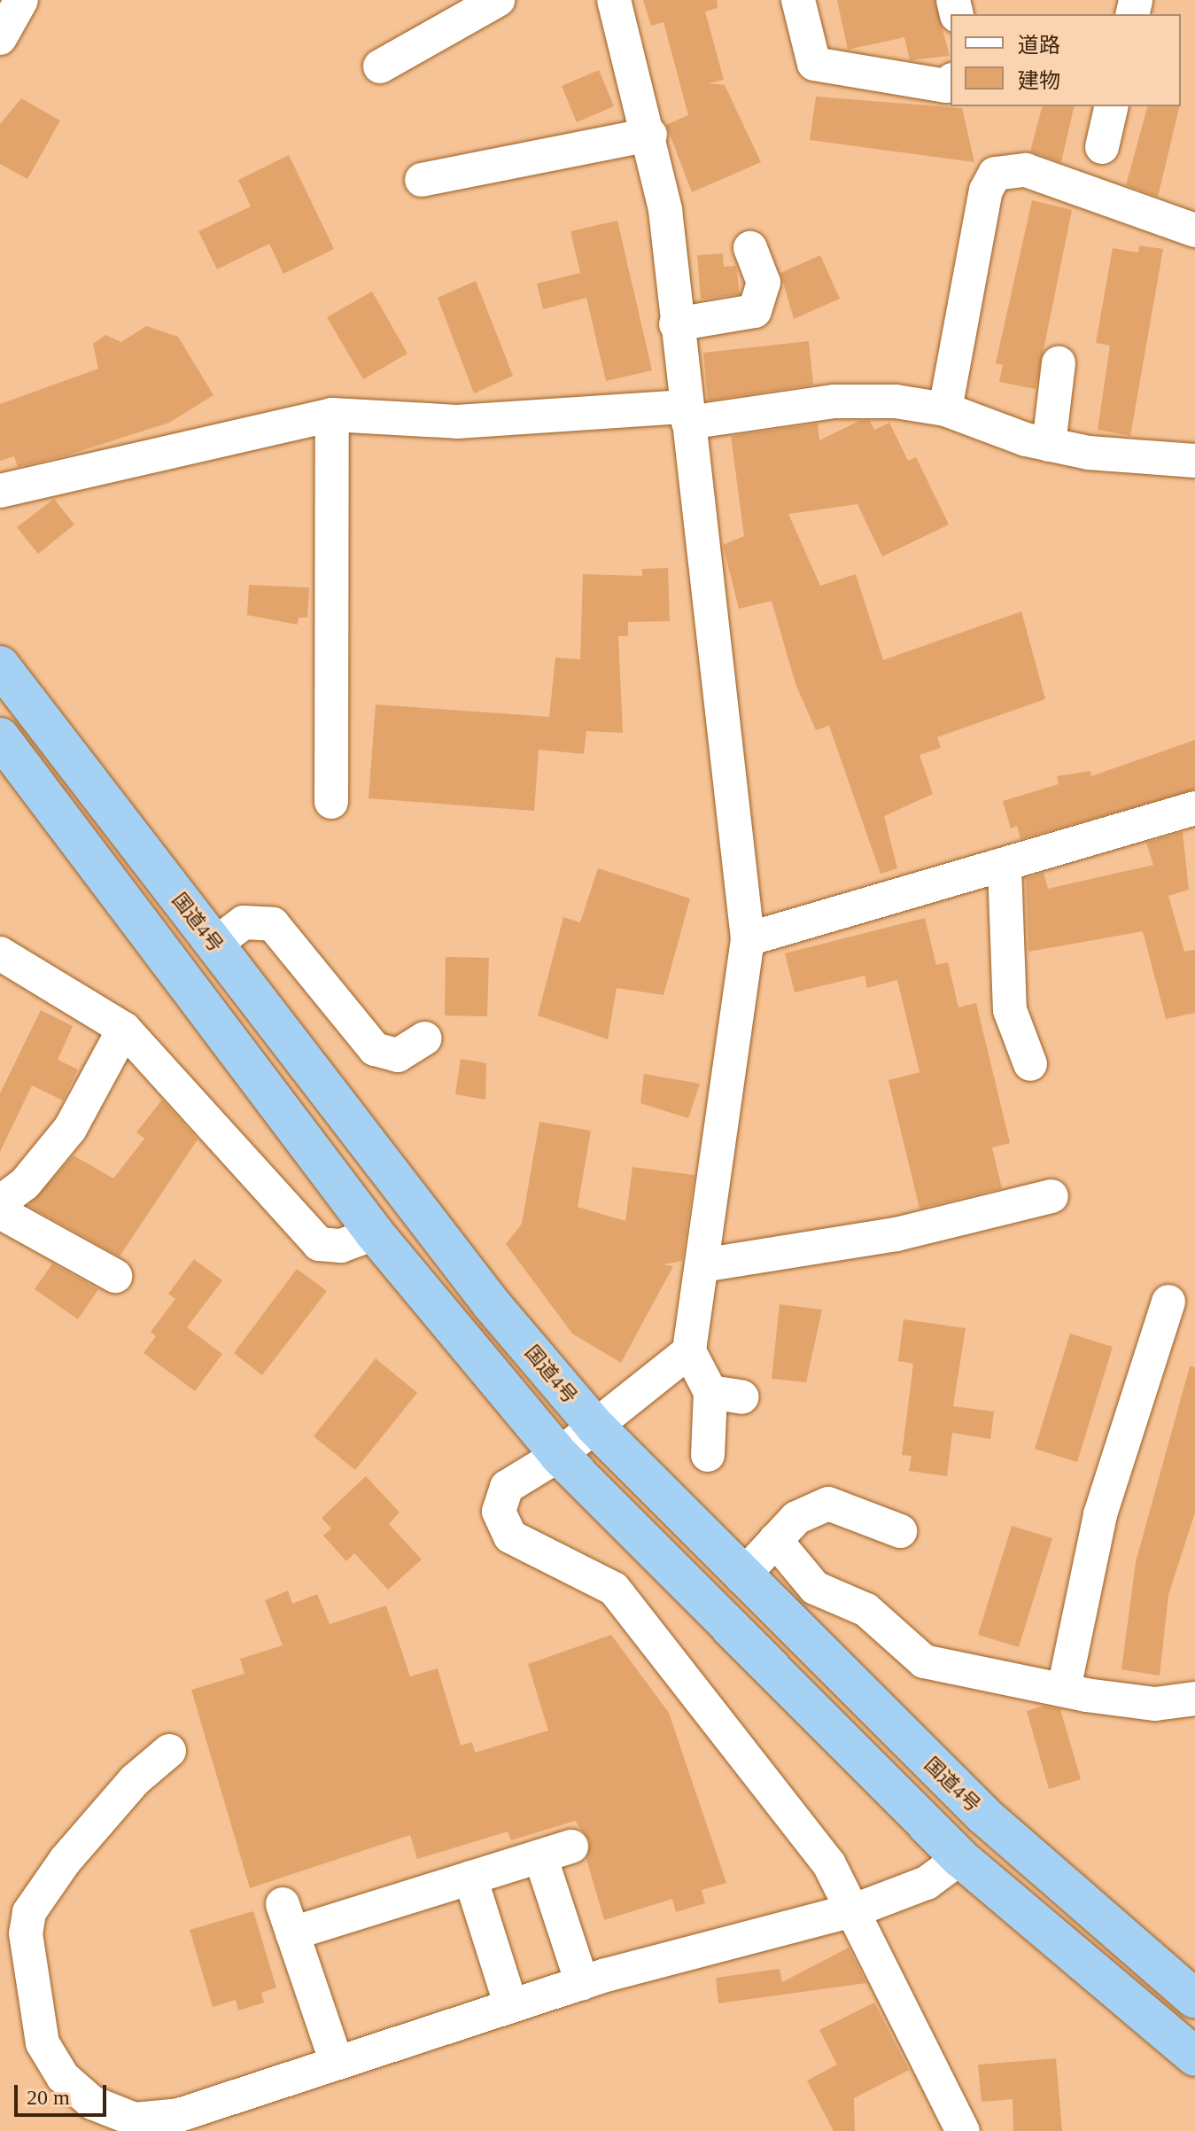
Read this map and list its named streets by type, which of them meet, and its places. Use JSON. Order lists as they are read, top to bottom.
{
  "streets": {
    "highway": ["国道4号"]
  },
  "legend": ["道路", "建物"],
  "scale_bar": "20 m"
}
